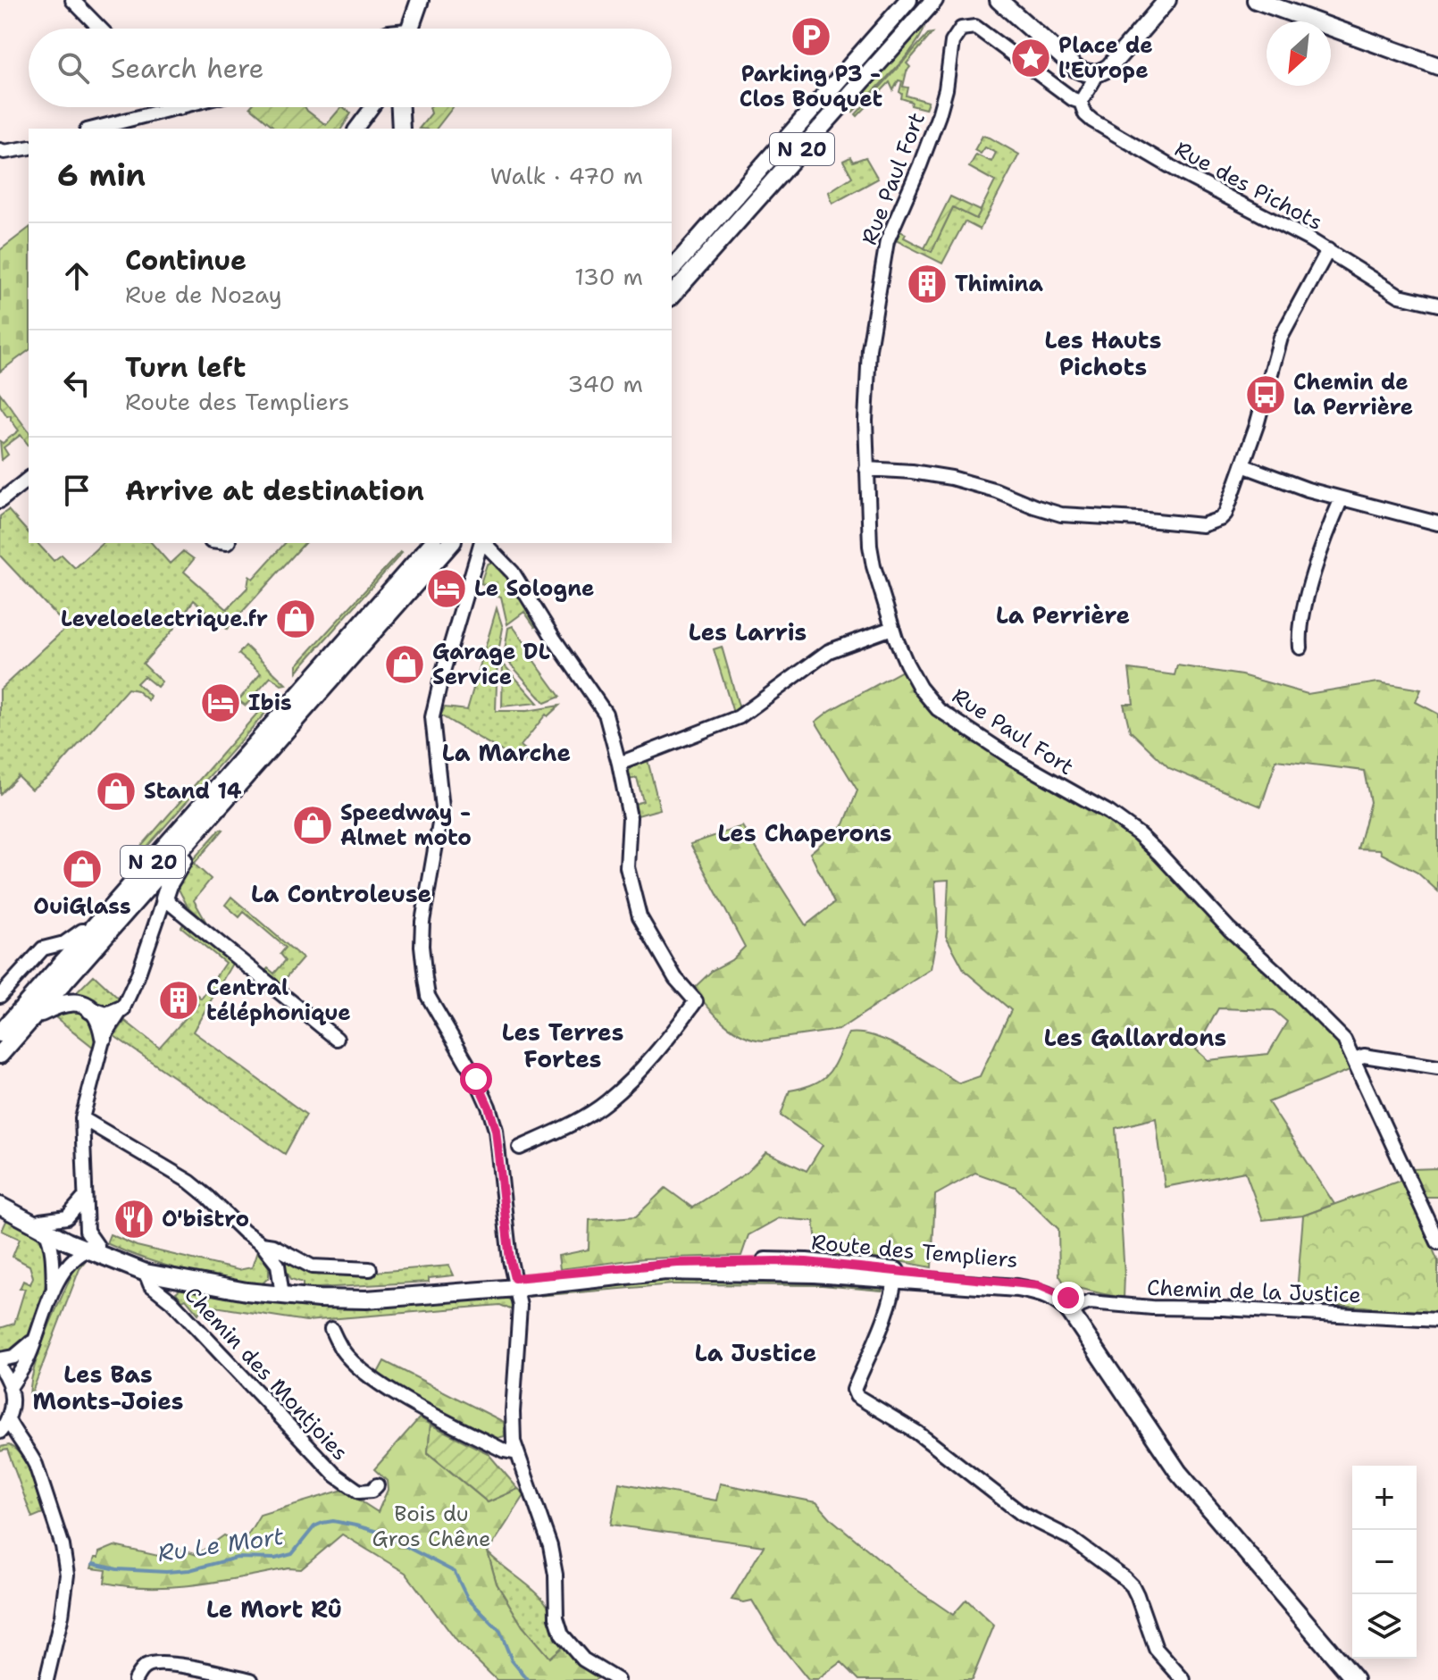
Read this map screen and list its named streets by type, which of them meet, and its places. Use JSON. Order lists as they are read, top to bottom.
{
  "streets": {
    "main road": ["N 20", "Route des Templiers"],
    "street": [
      "Rue Paul Fort",
      "Rue des Pichots",
      "Chemin de la Justice",
      "Chemin des Montjoies"
    ]
  },
  "crossings": [
    ["Rue Paul Fort", "Rue des Pichots"],
    ["Route des Templiers", "Chemin de la Justice"],
    ["Route des Templiers", "Chemin des Montjoies"]
  ],
  "districts": [
    "Les Hauts Pichots",
    "La Perrière",
    "Les Larris",
    "La Marche",
    "Les Chaperons",
    "La Controleuse",
    "Les Terres Fortes",
    "Les Gallardons",
    "La Justice",
    "Les Bas Monts-Joies",
    "Le Mort Rû"
  ],
  "water": ["Ru Le Mort"],
  "parks": ["Bois du Gros Chêne"],
  "places": {
    "parking": ["Parking P3 - Clos Bouquet"],
    "place": ["Place de l'Europe"],
    "building": ["Thimina", "Central téléphonique"],
    "bus stop": ["Chemin de la Perrière"],
    "hotel": ["Le Sologne", "Ibis"],
    "shop": [
      "Leveloelectrique.fr",
      "Garage DL Service",
      "Stand 14",
      "Speedway - Almet moto",
      "OuiGlass"
    ],
    "restaurant": ["O'bistro"]
  },
  "north": "bottom left",
  "page": {
    "search": "Search here",
    "heading": ["6 min", "Walk · 470 m"],
    "list": [
      ["Continue", "Rue de Nozay", "130 m"],
      ["Turn left", "Route des Templiers", "340 m"],
      "Arrive at destination"
    ],
    "map_buttons": ["+", "−"]
  }
}
